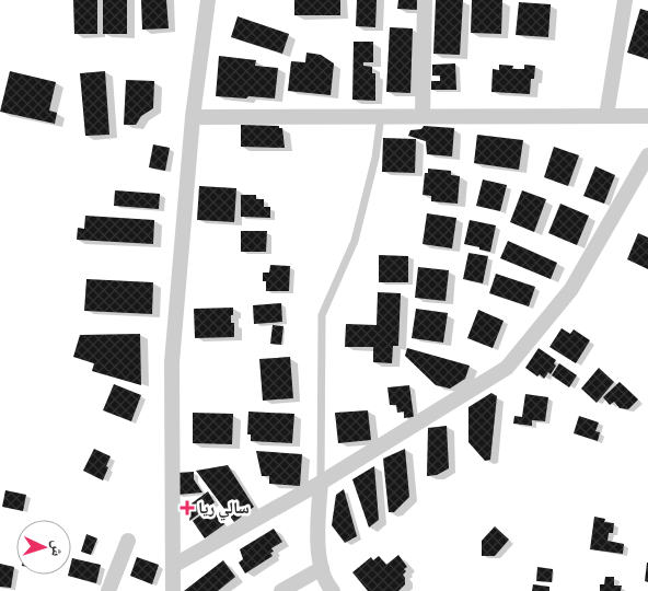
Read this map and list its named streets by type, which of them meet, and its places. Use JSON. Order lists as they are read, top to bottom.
{
  "places": {
    "health": ["سالي ريا"]
  },
  "north": "right"
}
